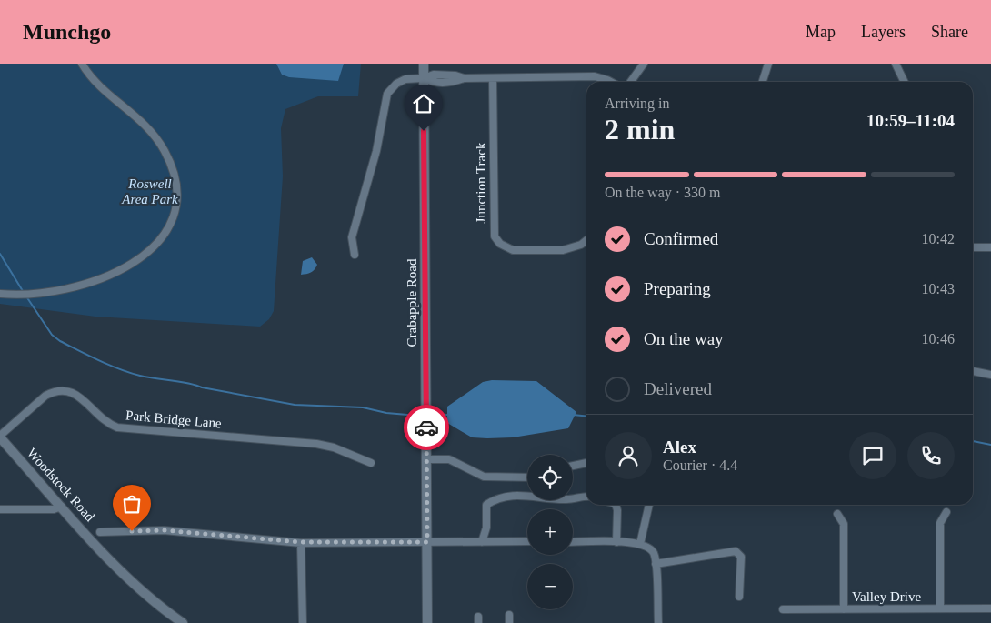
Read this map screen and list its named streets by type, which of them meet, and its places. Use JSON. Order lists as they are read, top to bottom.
{
  "streets": {
    "street": [
      "Junction Track",
      "Crabapple Road",
      "Park Bridge Lane",
      "Woodstock Road",
      "Valley Drive"
    ]
  },
  "crossings": [
    ["Park Bridge Lane", "Woodstock Road"]
  ],
  "parks": ["Roswell Area Park"],
  "page": {
    "header": "Munchgo",
    "nav": ["Map", "Layers", "Share"],
    "heading": ["2 min", "Arriving in", "10:59–11:04"],
    "panel": ["Alex", "Courier · 4.4"],
    "bar": "On the way · 330 m",
    "list": [
      ["Confirmed", "10:42"],
      ["Preparing", "10:43"],
      ["On the way", "10:46"],
      "Delivered"
    ],
    "map_buttons": ["+", "−"]
  }
}
